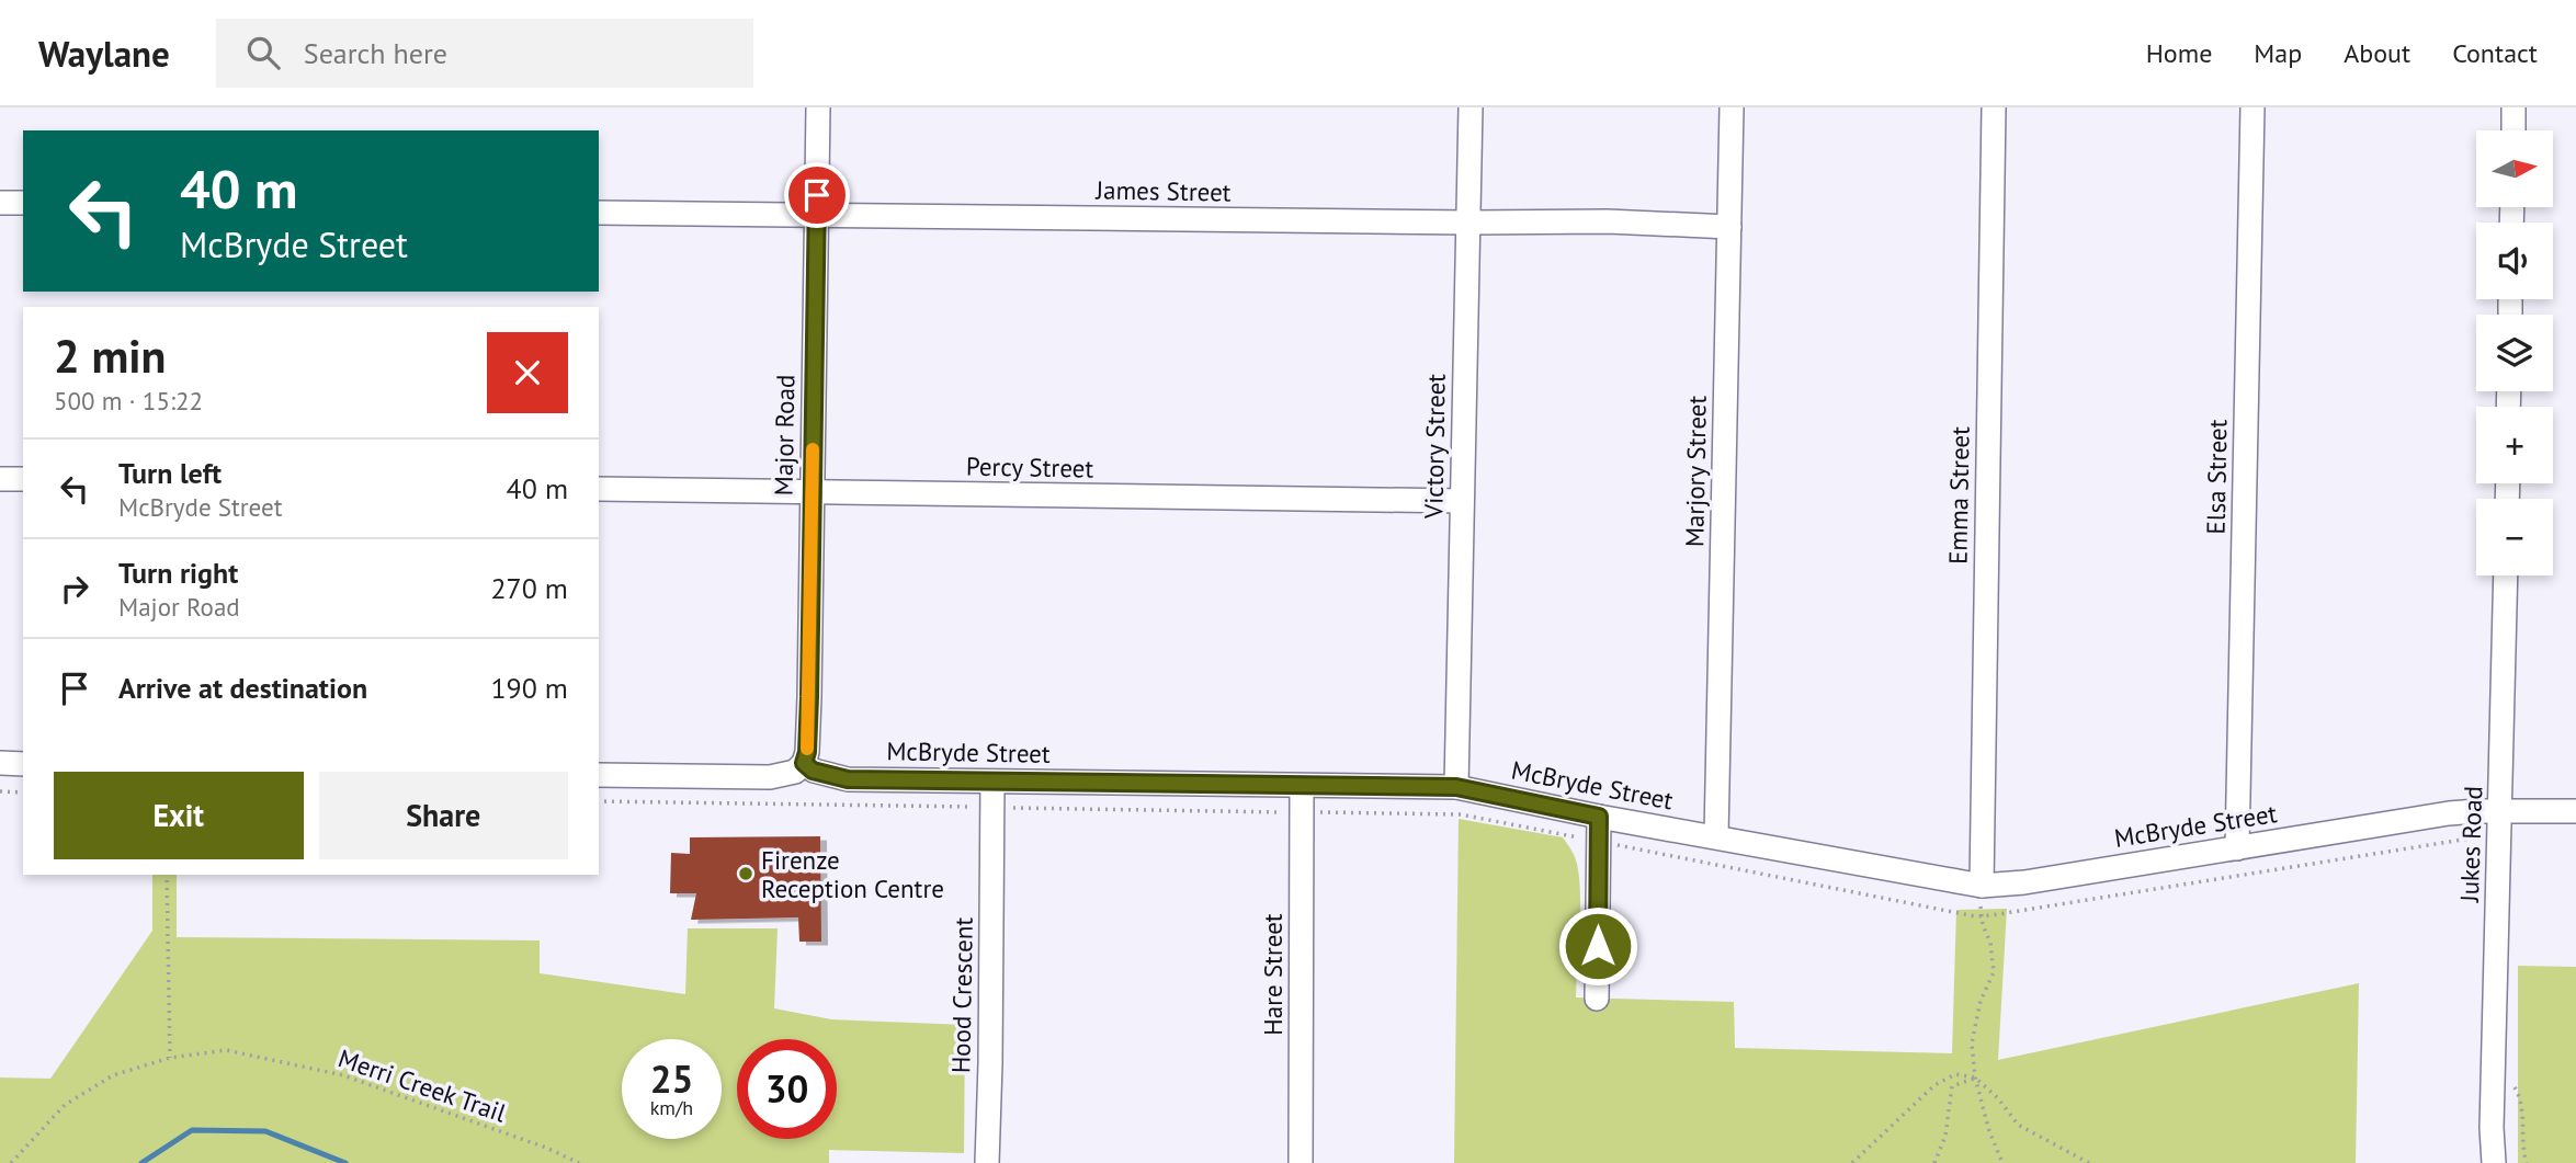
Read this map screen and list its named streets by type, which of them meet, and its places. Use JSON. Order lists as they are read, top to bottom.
{
  "streets": {
    "street": [
      "James Street",
      "Major Road",
      "Victory Street",
      "Percy Street",
      "Marjory Street",
      "Elsa Street",
      "Emma Street",
      "McBryde Street",
      "Jukes Road",
      "Hare Street",
      "Hood Crescent"
    ],
    "path": ["Merri Creek Trail"]
  },
  "crossings": [
    ["James Street", "Major Road"],
    ["James Street", "Victory Street"],
    ["James Street", "Marjory Street"],
    ["Major Road", "Percy Street"],
    ["Major Road", "McBryde Street"],
    ["Victory Street", "Percy Street"],
    ["Victory Street", "McBryde Street"],
    ["Marjory Street", "McBryde Street"],
    ["Elsa Street", "McBryde Street"],
    ["Emma Street", "McBryde Street"],
    ["McBryde Street", "Jukes Road"],
    ["McBryde Street", "Hare Street"],
    ["McBryde Street", "Hood Crescent"]
  ],
  "places": ["Firenze Reception Centre"],
  "north": "right",
  "page": {
    "header": "Waylane",
    "search": "Search here",
    "nav": [
      "Home",
      "Map",
      "About",
      "Contact"
    ],
    "map_buttons": ["+", "−"],
    "turn": ["40 m", "McBryde Street"],
    "heading": ["2 min", "500 m · 15:22"],
    "list": [
      {
        "name": "Turn left",
        "note": "McBryde Street",
        "value": "40 m"
      },
      {
        "name": "Turn right",
        "note": "Major Road",
        "value": "270 m"
      },
      {
        "name": "Arrive at destination",
        "value": "190 m"
      }
    ],
    "buttons": ["Exit", "Share"],
    "speed": "25 km/h",
    "limit": "30"
  }
}
